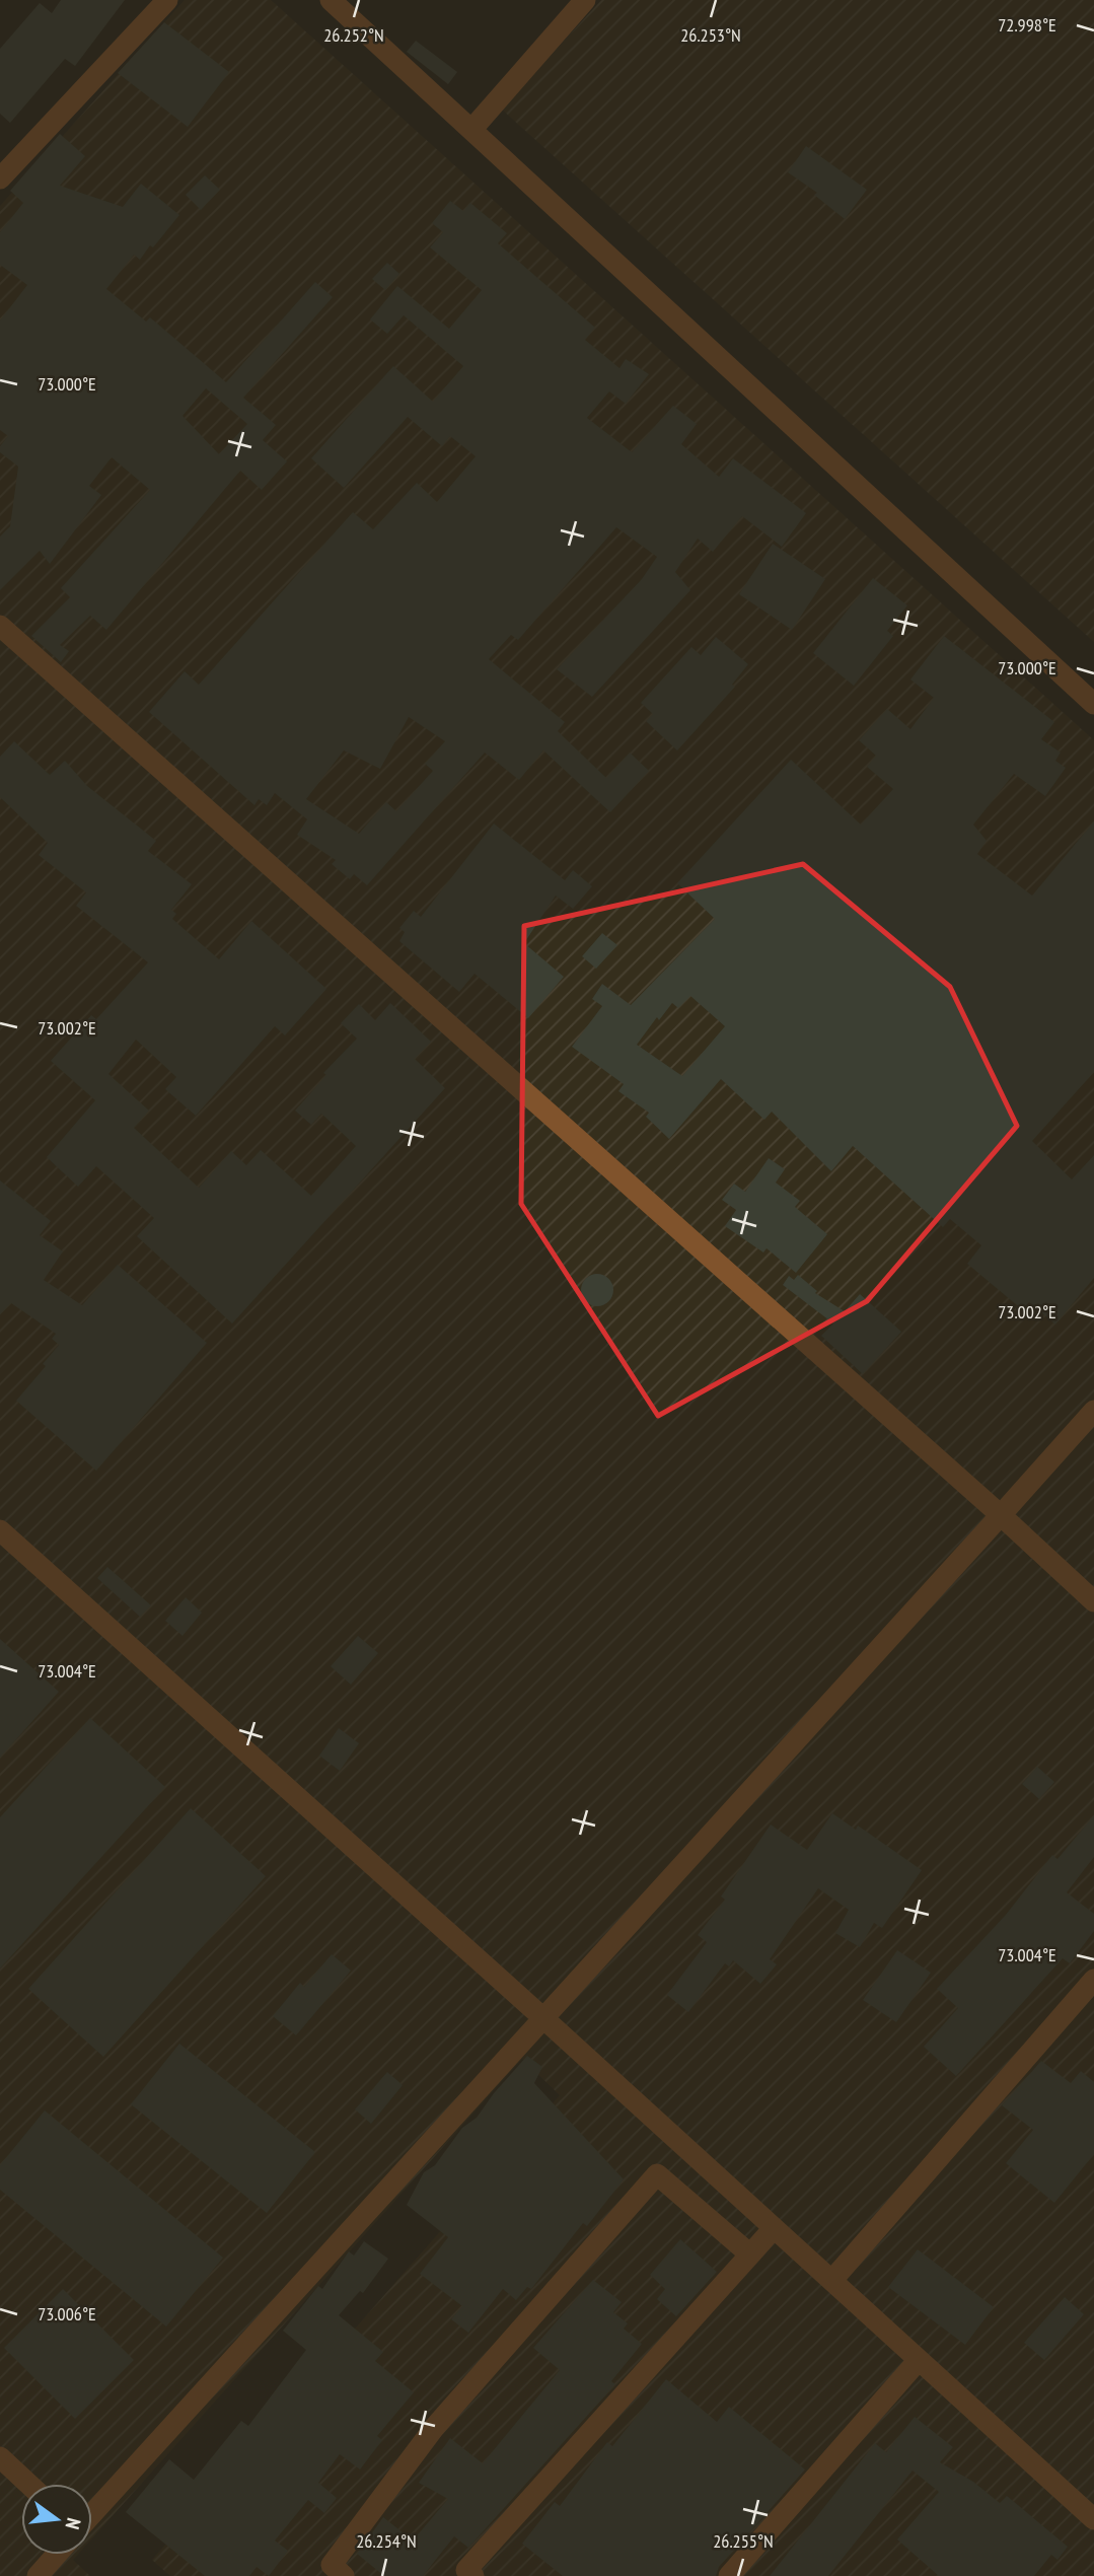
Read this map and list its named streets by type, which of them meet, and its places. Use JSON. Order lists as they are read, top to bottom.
{
  "north": "right",
  "coordinates": [
    "72.998°E",
    "26.252°N",
    "26.253°N",
    "73.000°E",
    "73.002°E",
    "73.004°E",
    "73.006°E",
    "26.254°N",
    "26.255°N"
  ]
}
